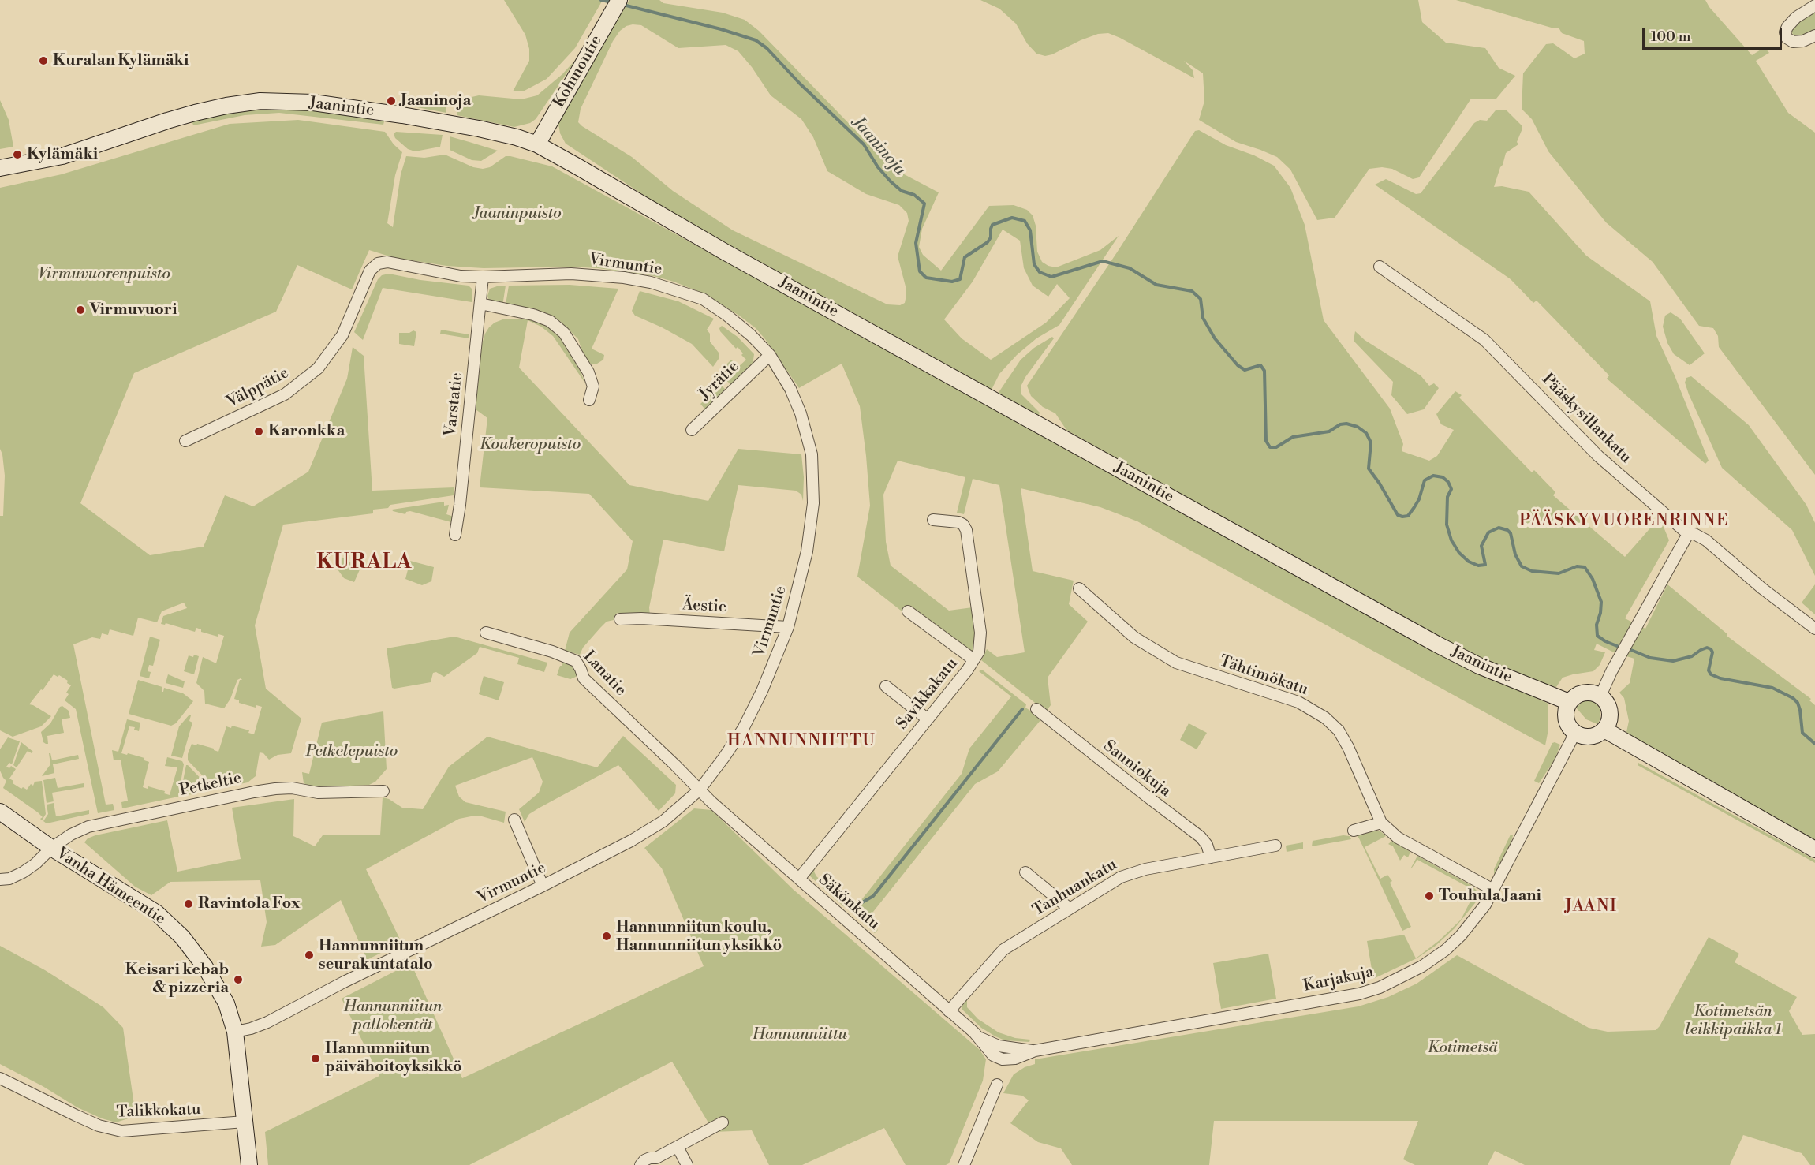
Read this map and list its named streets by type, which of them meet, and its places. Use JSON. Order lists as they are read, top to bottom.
{
  "streets": {
    "main road": ["Kohmontie", "Jaanintie", "Vanha Hämeentie"],
    "street": [
      "Virmuntie",
      "Jyrätie",
      "Välppätie",
      "Varstatie",
      "Pääskysillankatu",
      "Äestie",
      "Lanatie",
      "Tähtimökatu",
      "Savikkakatu",
      "Sauniokuja",
      "Petkeltie",
      "Tanhuankatu",
      "Säkönkatu",
      "Karjakuja",
      "Talikkokatu"
    ]
  },
  "crossings": [
    ["Kohmontie", "Jaanintie"],
    ["Jaanintie", "Karjakuja"],
    ["Virmuntie", "Jyrätie"],
    ["Virmuntie", "Välppätie"],
    ["Virmuntie", "Varstatie"],
    ["Virmuntie", "Äestie"],
    ["Virmuntie", "Lanatie"],
    ["Virmuntie", "Vanha Hämeentie"],
    ["Virmuntie", "Säkönkatu"],
    ["Lanatie", "Säkönkatu"],
    ["Tähtimökatu", "Karjakuja"],
    ["Savikkakatu", "Säkönkatu"],
    ["Sauniokuja", "Tanhuankatu"],
    ["Petkeltie", "Vanha Hämeentie"],
    ["Vanha Hämeentie", "Talikkokatu"],
    ["Tanhuankatu", "Säkönkatu"],
    ["Säkönkatu", "Karjakuja"]
  ],
  "districts": [
    "PÄÄSKYVUORENRINNE",
    "KURALA",
    "HANNUNNIITTU",
    "JAANI"
  ],
  "water": ["Jaaninoja"],
  "parks": [
    "Jaaninpuisto",
    "Virmuvuorenpuisto",
    "Koukeropuisto",
    "Petkelepuisto",
    "Hannunniitun pallokentät",
    "Kotimetsän leikkipaikka 1",
    "Hannunniittu",
    "Kotimetsä"
  ],
  "places": [
    "Kuralan Kylämäki",
    "Jaaninoja",
    "Kylämäki",
    "Virmuvuori",
    "Karonkka",
    "Touhula Jaani",
    "Ravintola Fox",
    "Hannunniitun koulu, Hannunniitun yksikkö",
    "Hannunniitun seurakuntatalo",
    "Keisari kebab & pizzeria",
    "Hannunniitun päivähoitoyksikkö"
  ],
  "scale_bar": "100 m"
}
